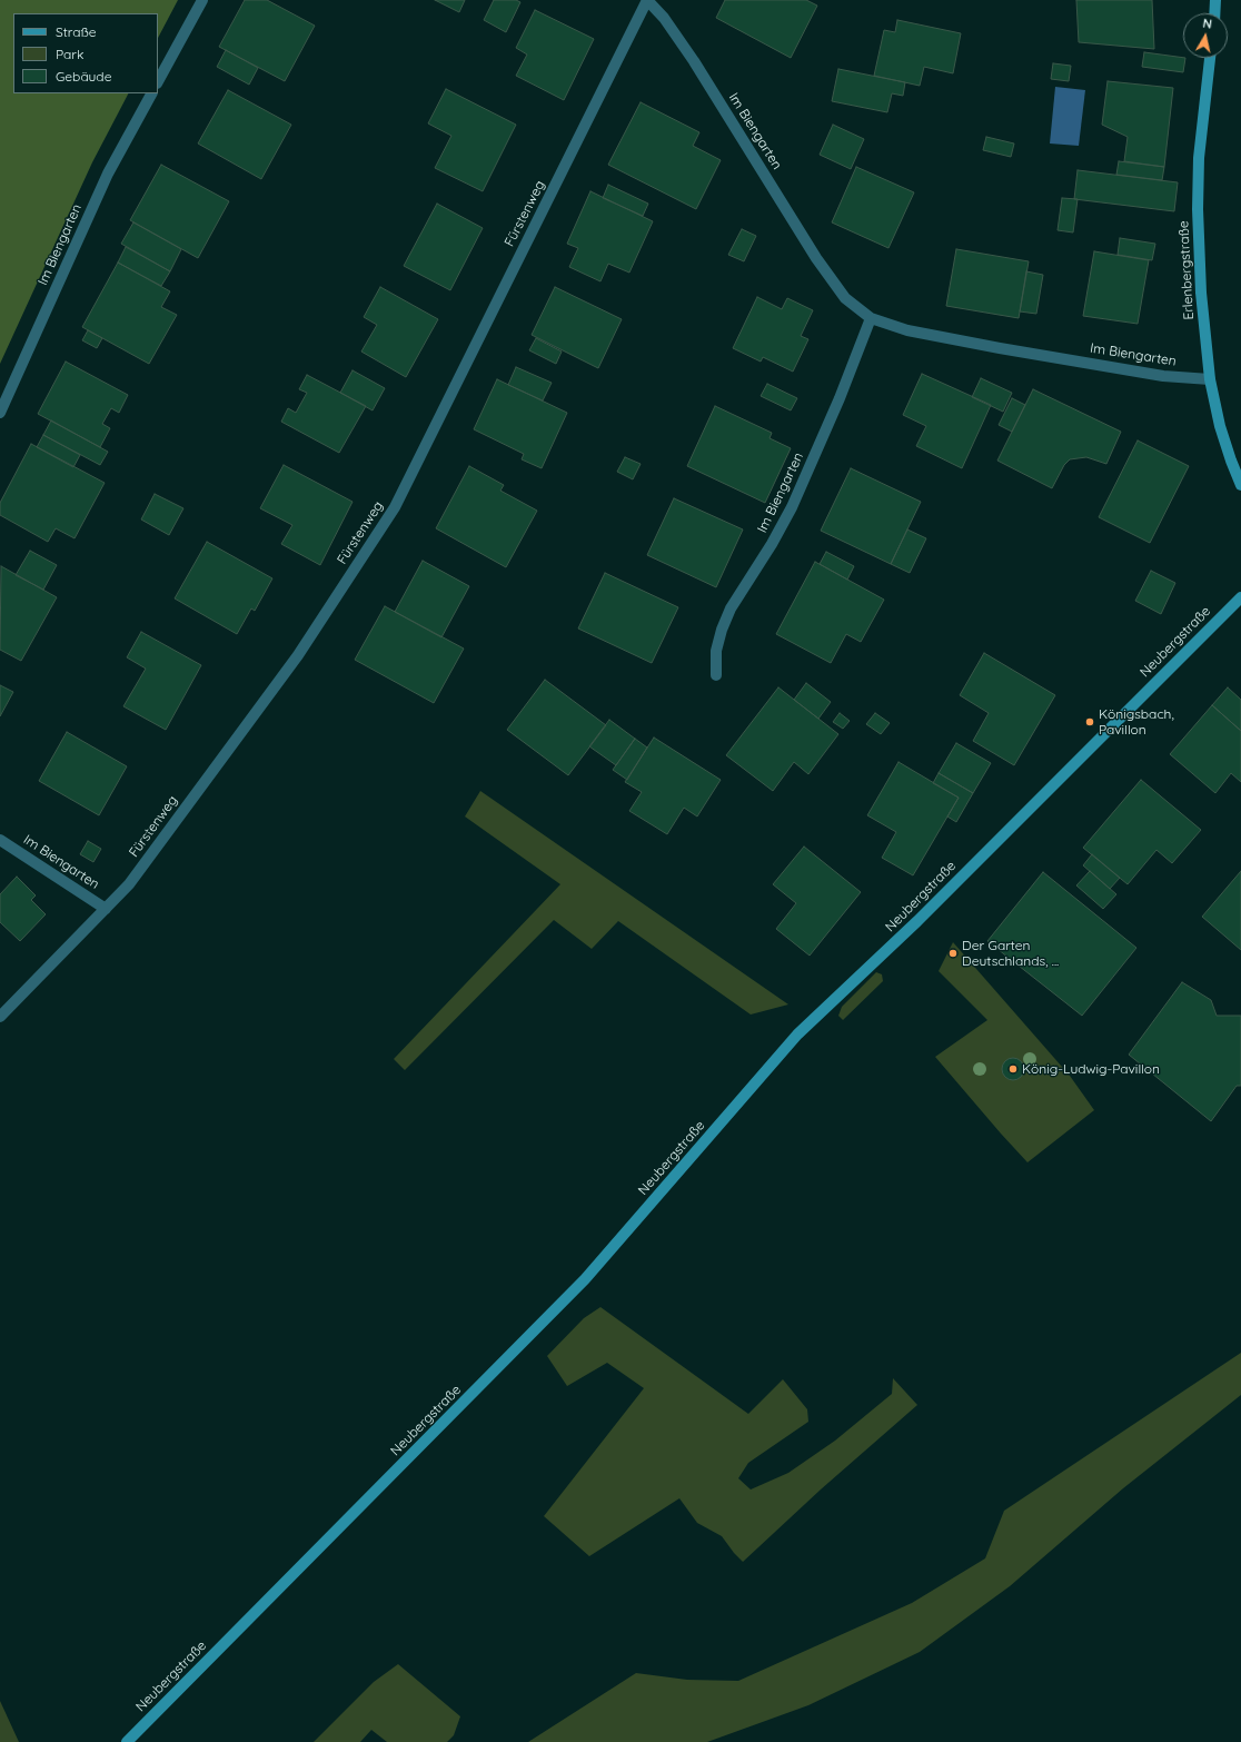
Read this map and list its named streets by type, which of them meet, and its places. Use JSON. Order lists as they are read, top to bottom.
{
  "streets": {
    "street": [
      "Im Biengarten",
      "Fürstenweg",
      "Erlenbergstraße",
      "Neubergstraße"
    ]
  },
  "crossings": [
    ["Im Biengarten", "Fürstenweg"],
    ["Im Biengarten", "Erlenbergstraße"]
  ],
  "places": ["Königsbach, Pavillon", "Der Garten Deutschlands, ...", "König-Ludwig-Pavillon"],
  "legend": ["Straße", "Park", "Gebäude"],
  "north": "top"
}
